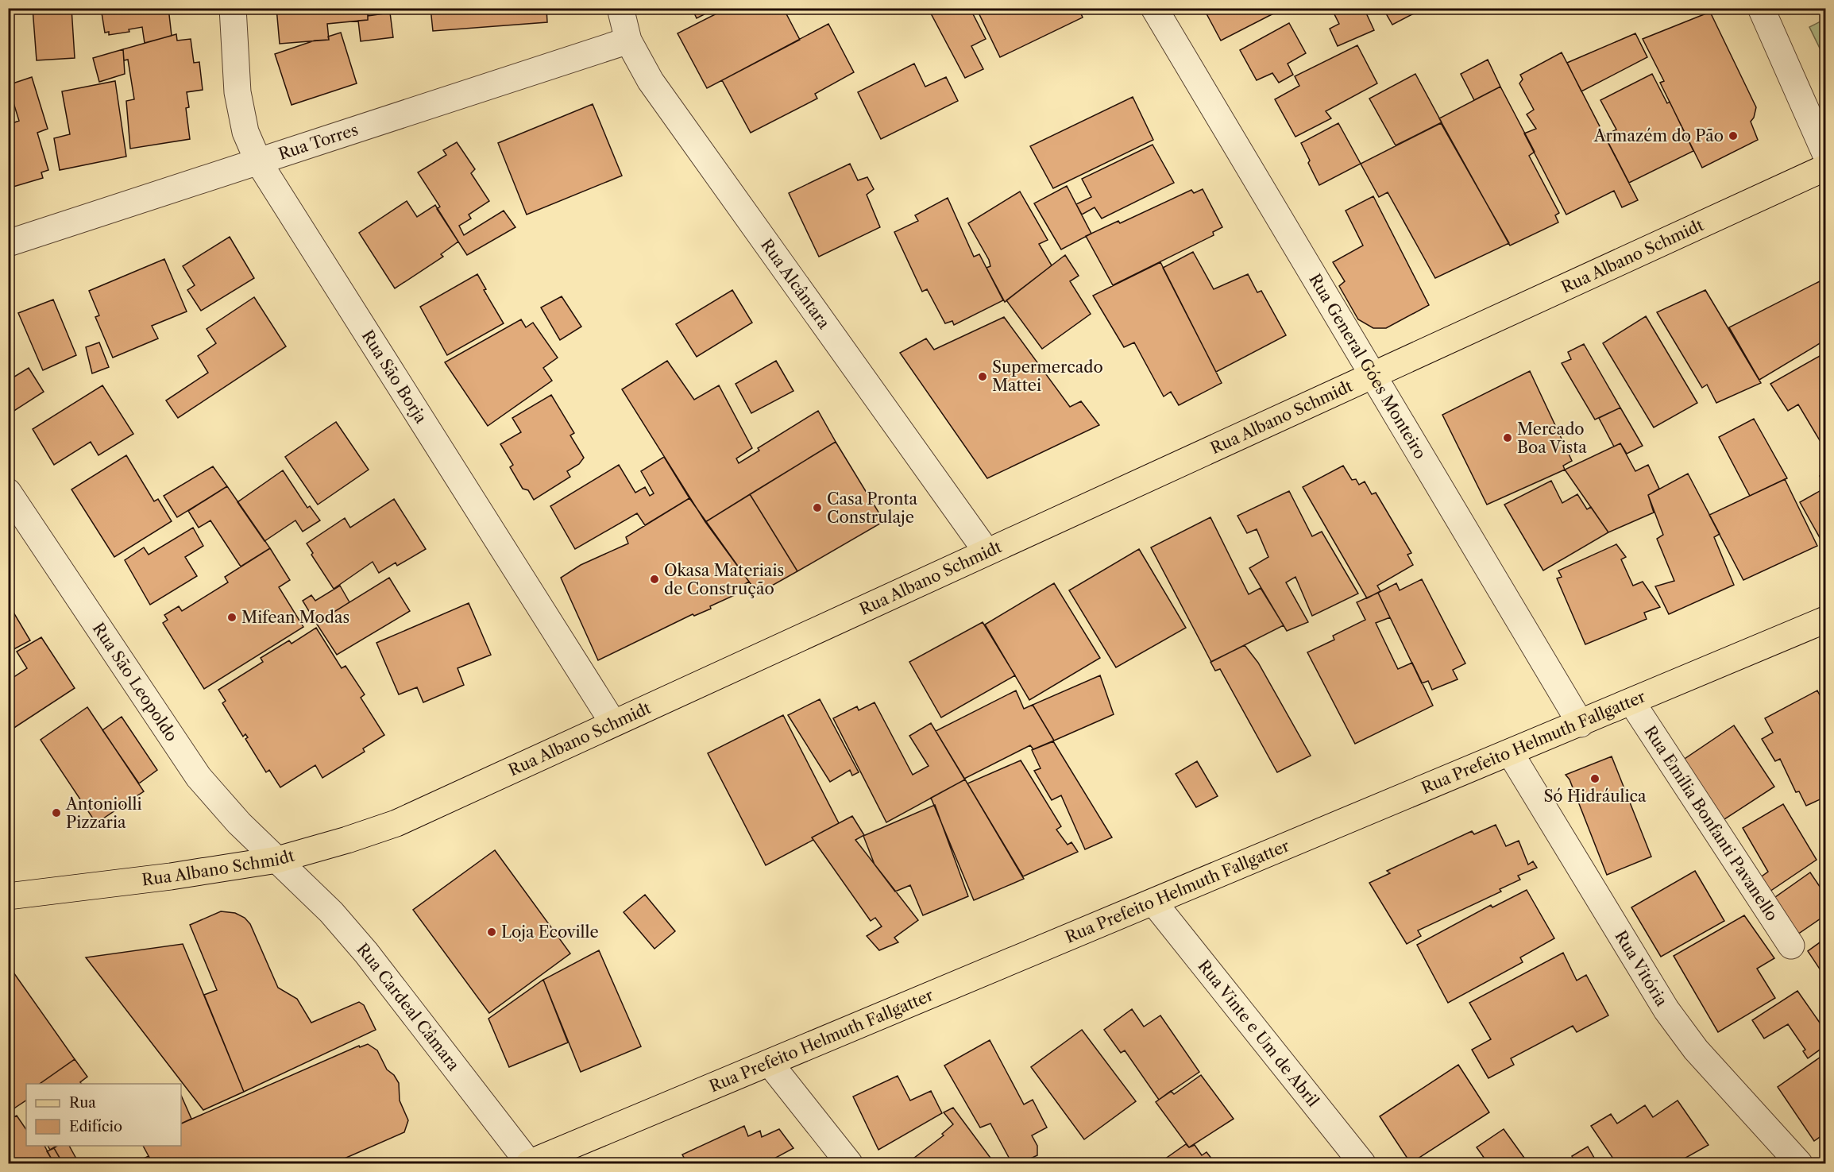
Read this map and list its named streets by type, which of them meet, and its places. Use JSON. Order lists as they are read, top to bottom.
{
  "streets": {
    "main road": ["Rua Albano Schmidt", "Rua Prefeito Helmuth Fallgatter"],
    "street": [
      "Rua Torres",
      "Rua Alcântara",
      "Rua General Góes Monteiro",
      "Rua São Borja",
      "Rua São Leopoldo",
      "Rua Emília Bonfanti Pavanello",
      "Rua Vitória",
      "Rua Cardeal Câmara",
      "Rua Vinte e Um de Abril"
    ]
  },
  "crossings": [
    ["Rua Torres", "Rua Alcântara"],
    ["Rua Torres", "Rua São Borja"],
    ["Rua Albano Schmidt", "Rua Alcântara"],
    ["Rua Albano Schmidt", "Rua General Góes Monteiro"],
    ["Rua Albano Schmidt", "Rua São Borja"],
    ["Rua Albano Schmidt", "Rua São Leopoldo"],
    ["Rua Albano Schmidt", "Rua Cardeal Câmara"],
    ["Rua General Góes Monteiro", "Rua Prefeito Helmuth Fallgatter"],
    ["Rua São Leopoldo", "Rua Cardeal Câmara"],
    ["Rua Prefeito Helmuth Fallgatter", "Rua Emília Bonfanti Pavanello"],
    ["Rua Prefeito Helmuth Fallgatter", "Rua Vitória"],
    ["Rua Prefeito Helmuth Fallgatter", "Rua Cardeal Câmara"],
    ["Rua Prefeito Helmuth Fallgatter", "Rua Vinte e Um de Abril"]
  ],
  "places": [
    "Armazém do Pão",
    "Supermercado Mattei",
    "Mercado Boa Vista",
    "Casa Pronta Construlaje",
    "Okasa Materiais de Construção",
    "Mifean Modas",
    "Só Hidráulica",
    "Antoniolli Pizzaria",
    "Loja Ecoville"
  ],
  "legend": ["Rua", "Edifício"]
}
